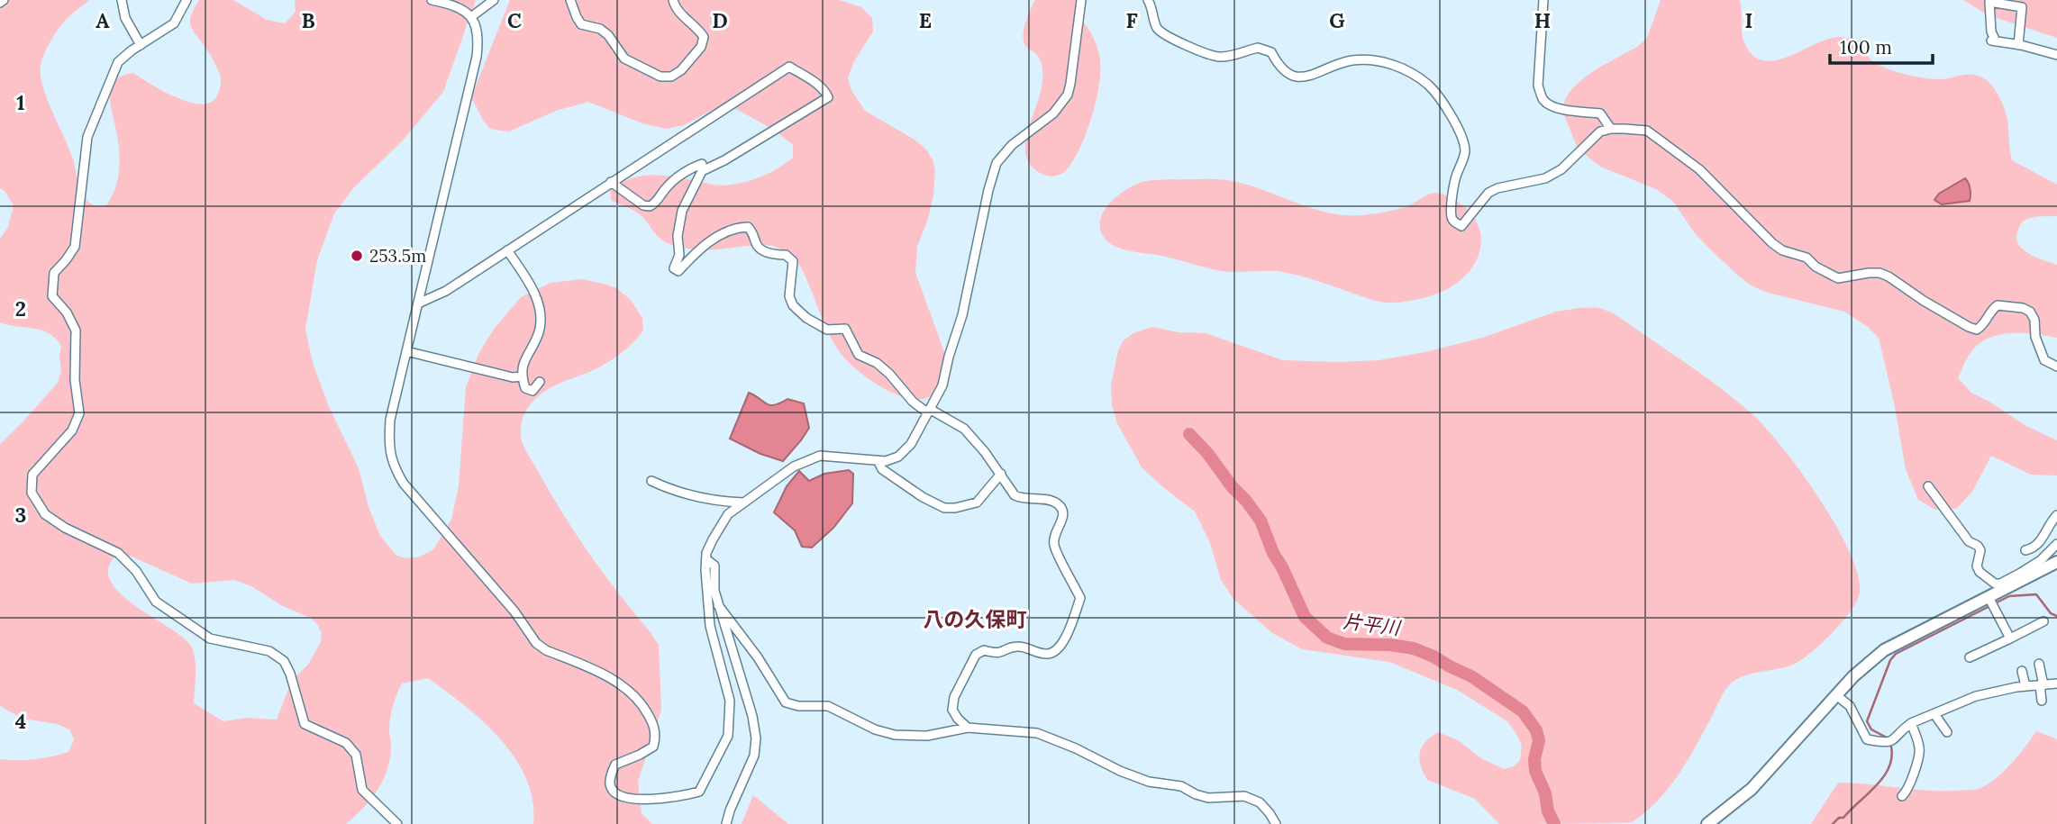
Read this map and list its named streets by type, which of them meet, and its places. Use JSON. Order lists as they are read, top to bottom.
{
  "districts": ["八の久保町"],
  "water": ["片平川"],
  "places": ["253.5m"],
  "scale_bar": "100 m",
  "grid": {
    "columns": [
      "A",
      "B",
      "C",
      "D",
      "E",
      "F",
      "G",
      "H",
      "I"
    ],
    "rows": [
      "1",
      "2",
      "3",
      "4"
    ]
  }
}
